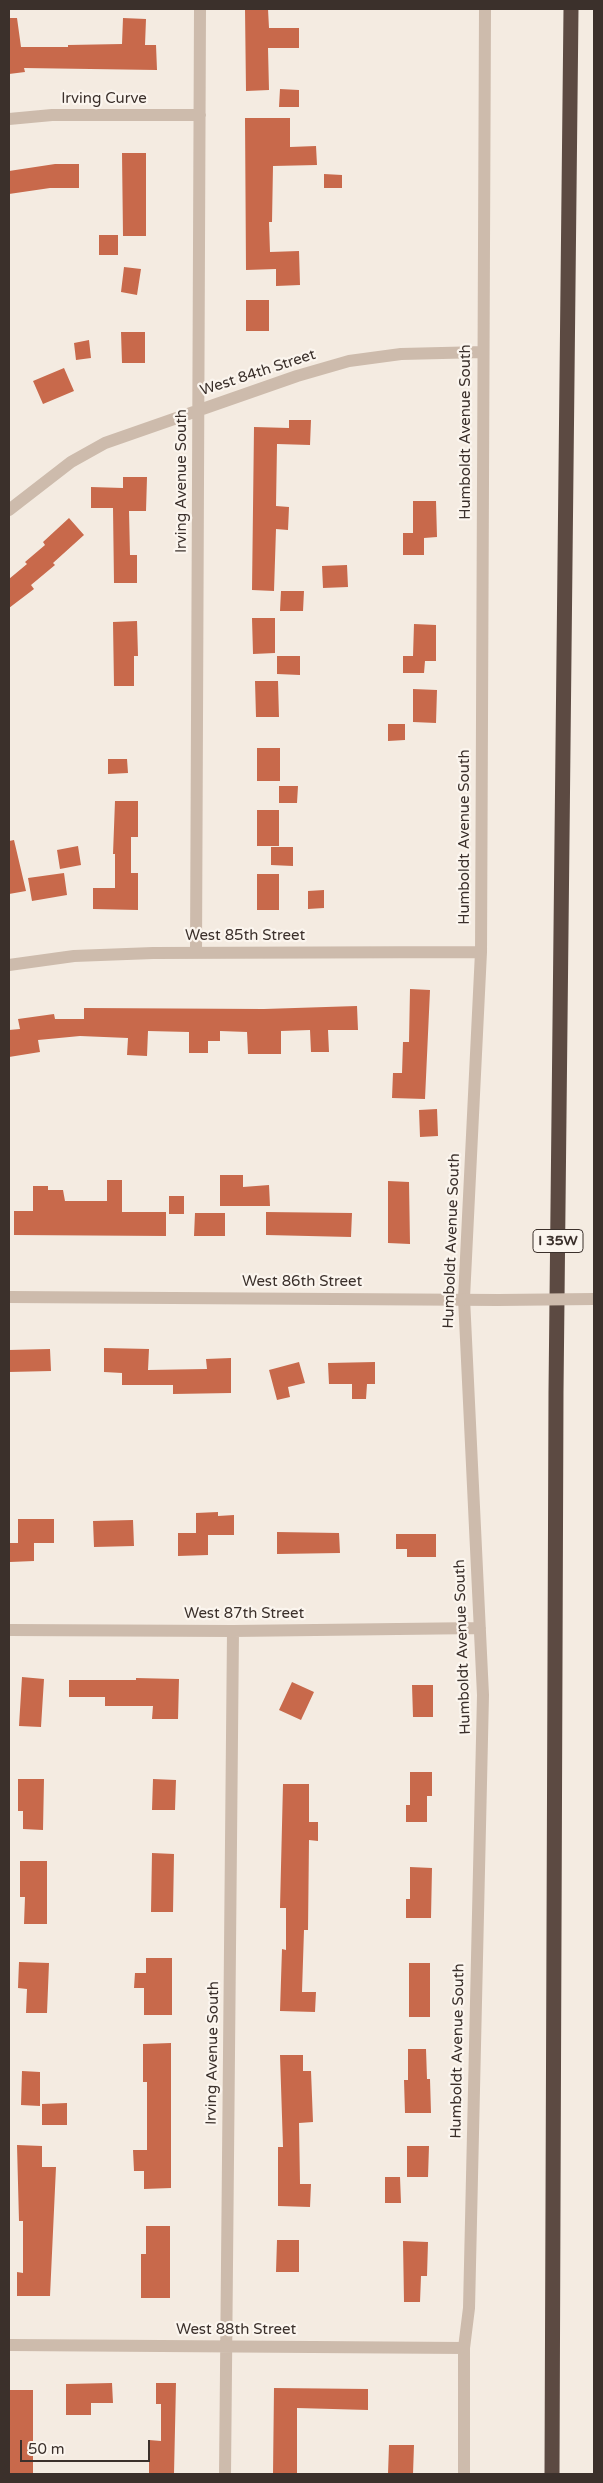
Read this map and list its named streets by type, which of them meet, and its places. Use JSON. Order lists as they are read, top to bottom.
{
  "streets": {
    "highway": ["I 35W"],
    "street": [
      "Irving Curve",
      "West 84th Street",
      "Humboldt Avenue South",
      "Irving Avenue South",
      "West 85th Street",
      "West 86th Street",
      "West 87th Street",
      "West 88th Street"
    ]
  },
  "crossings": [
    ["Irving Curve", "Irving Avenue South"],
    ["West 84th Street", "Humboldt Avenue South"],
    ["West 84th Street", "Irving Avenue South"],
    ["Humboldt Avenue South", "West 85th Street"],
    ["Humboldt Avenue South", "West 86th Street"],
    ["Humboldt Avenue South", "West 87th Street"],
    ["Humboldt Avenue South", "West 88th Street"],
    ["Irving Avenue South", "West 85th Street"],
    ["Irving Avenue South", "West 87th Street"],
    ["Irving Avenue South", "West 88th Street"]
  ],
  "scale_bar": "50 m"
}
